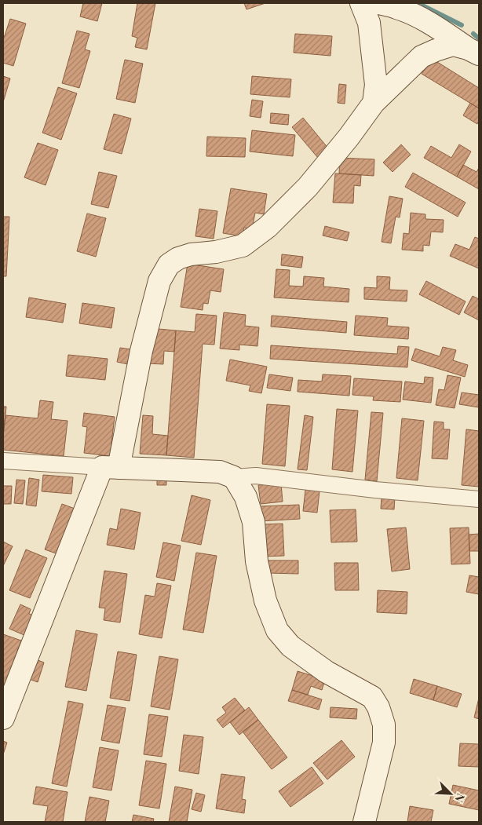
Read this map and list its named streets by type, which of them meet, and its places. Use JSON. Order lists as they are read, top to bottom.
{
  "north": "bottom right"
}
